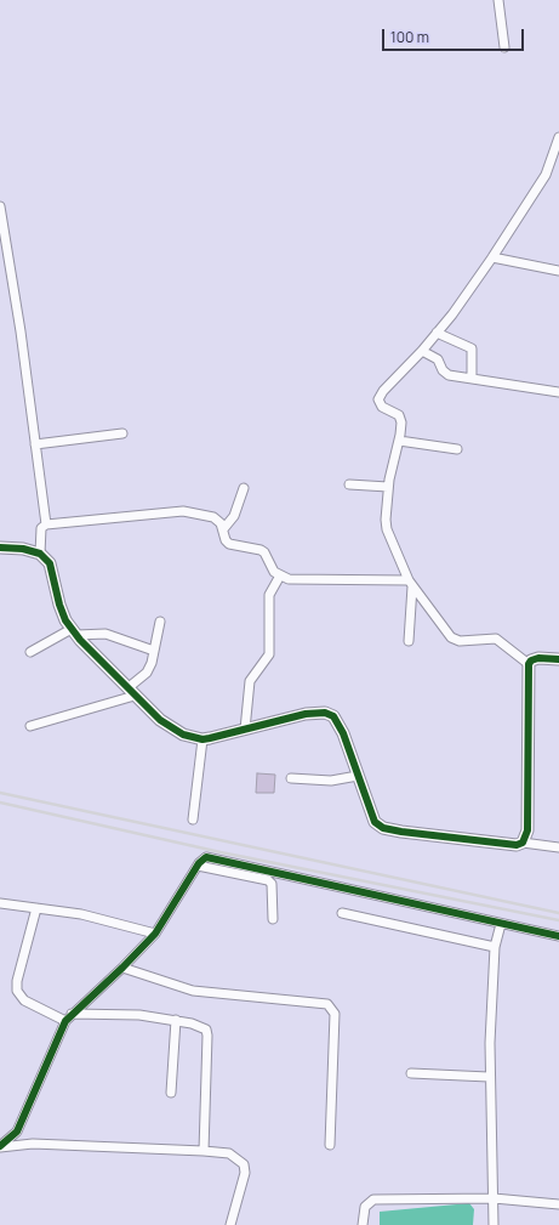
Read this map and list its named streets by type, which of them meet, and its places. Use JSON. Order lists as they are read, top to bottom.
{
  "scale_bar": "100 m"
}
